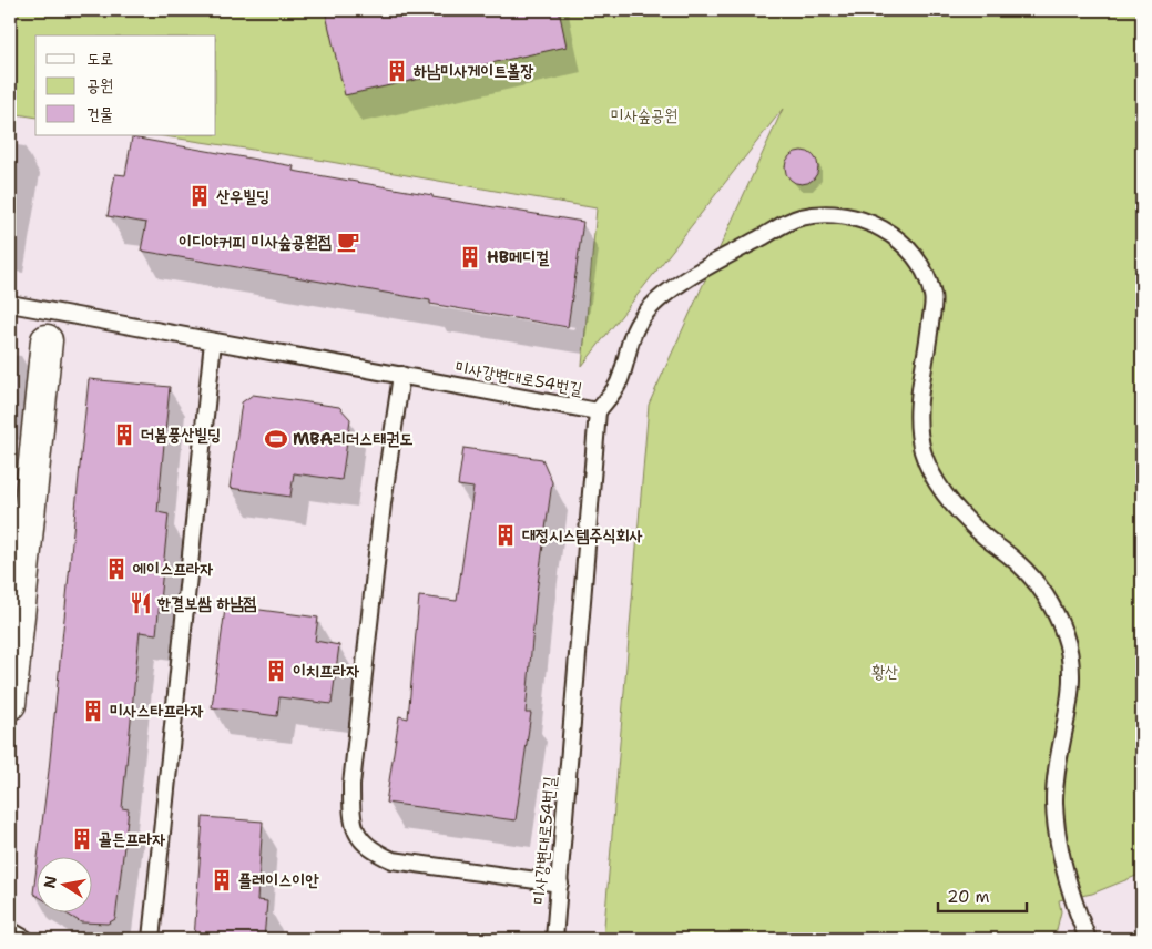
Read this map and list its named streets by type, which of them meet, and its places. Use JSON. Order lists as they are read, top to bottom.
{
  "streets": {
    "lane": ["미사강변대로54번길"]
  },
  "parks": ["미사숲공원", "황산"],
  "places": {
    "building": [
      "하남미사게이트볼장",
      "산우빌딩",
      "HB메디컬",
      "더봄풍산빌딩",
      "대정시스템주식회사",
      "에이스프라자",
      "이치프라자",
      "미사스타프라자",
      "골든프라자",
      "플레이스이안"
    ],
    "cafe": ["이디야커피 미사숲공원점"],
    "sports": ["MBA리더스태권도"],
    "restaurant": ["한결보쌈 하남점"]
  },
  "legend": ["도로", "공원", "건물"],
  "scale_bar": "20 m",
  "north": "left"
}
